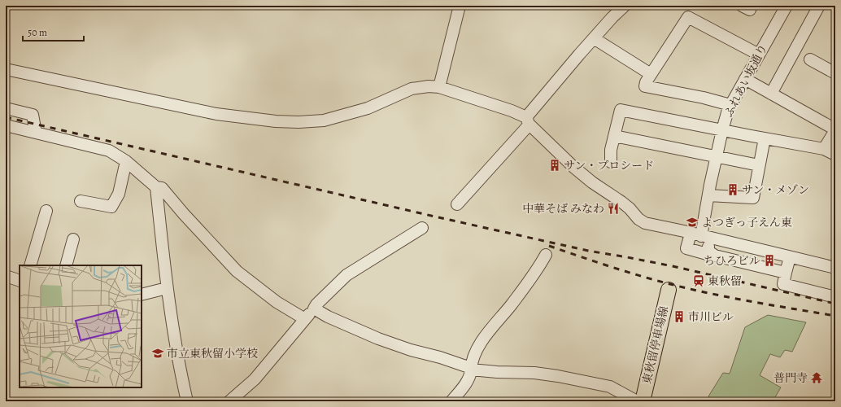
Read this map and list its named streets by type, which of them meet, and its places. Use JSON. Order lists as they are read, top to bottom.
{
  "streets": {
    "main road": ["東秋留停車場線"],
    "street": ["ふれあい坂通り"]
  },
  "places": {
    "building": [
      "サン・プロシード",
      "サン・メゾン",
      "ちひろビル",
      "市川ビル"
    ],
    "restaurant": ["中華そば みなわ"],
    "school or university": ["よつぎっ⼦えん東", "市立東秋留小学校"],
    "station": ["東秋留"],
    "temple": ["普門寺"]
  },
  "scale_bar": "50 m"
}
